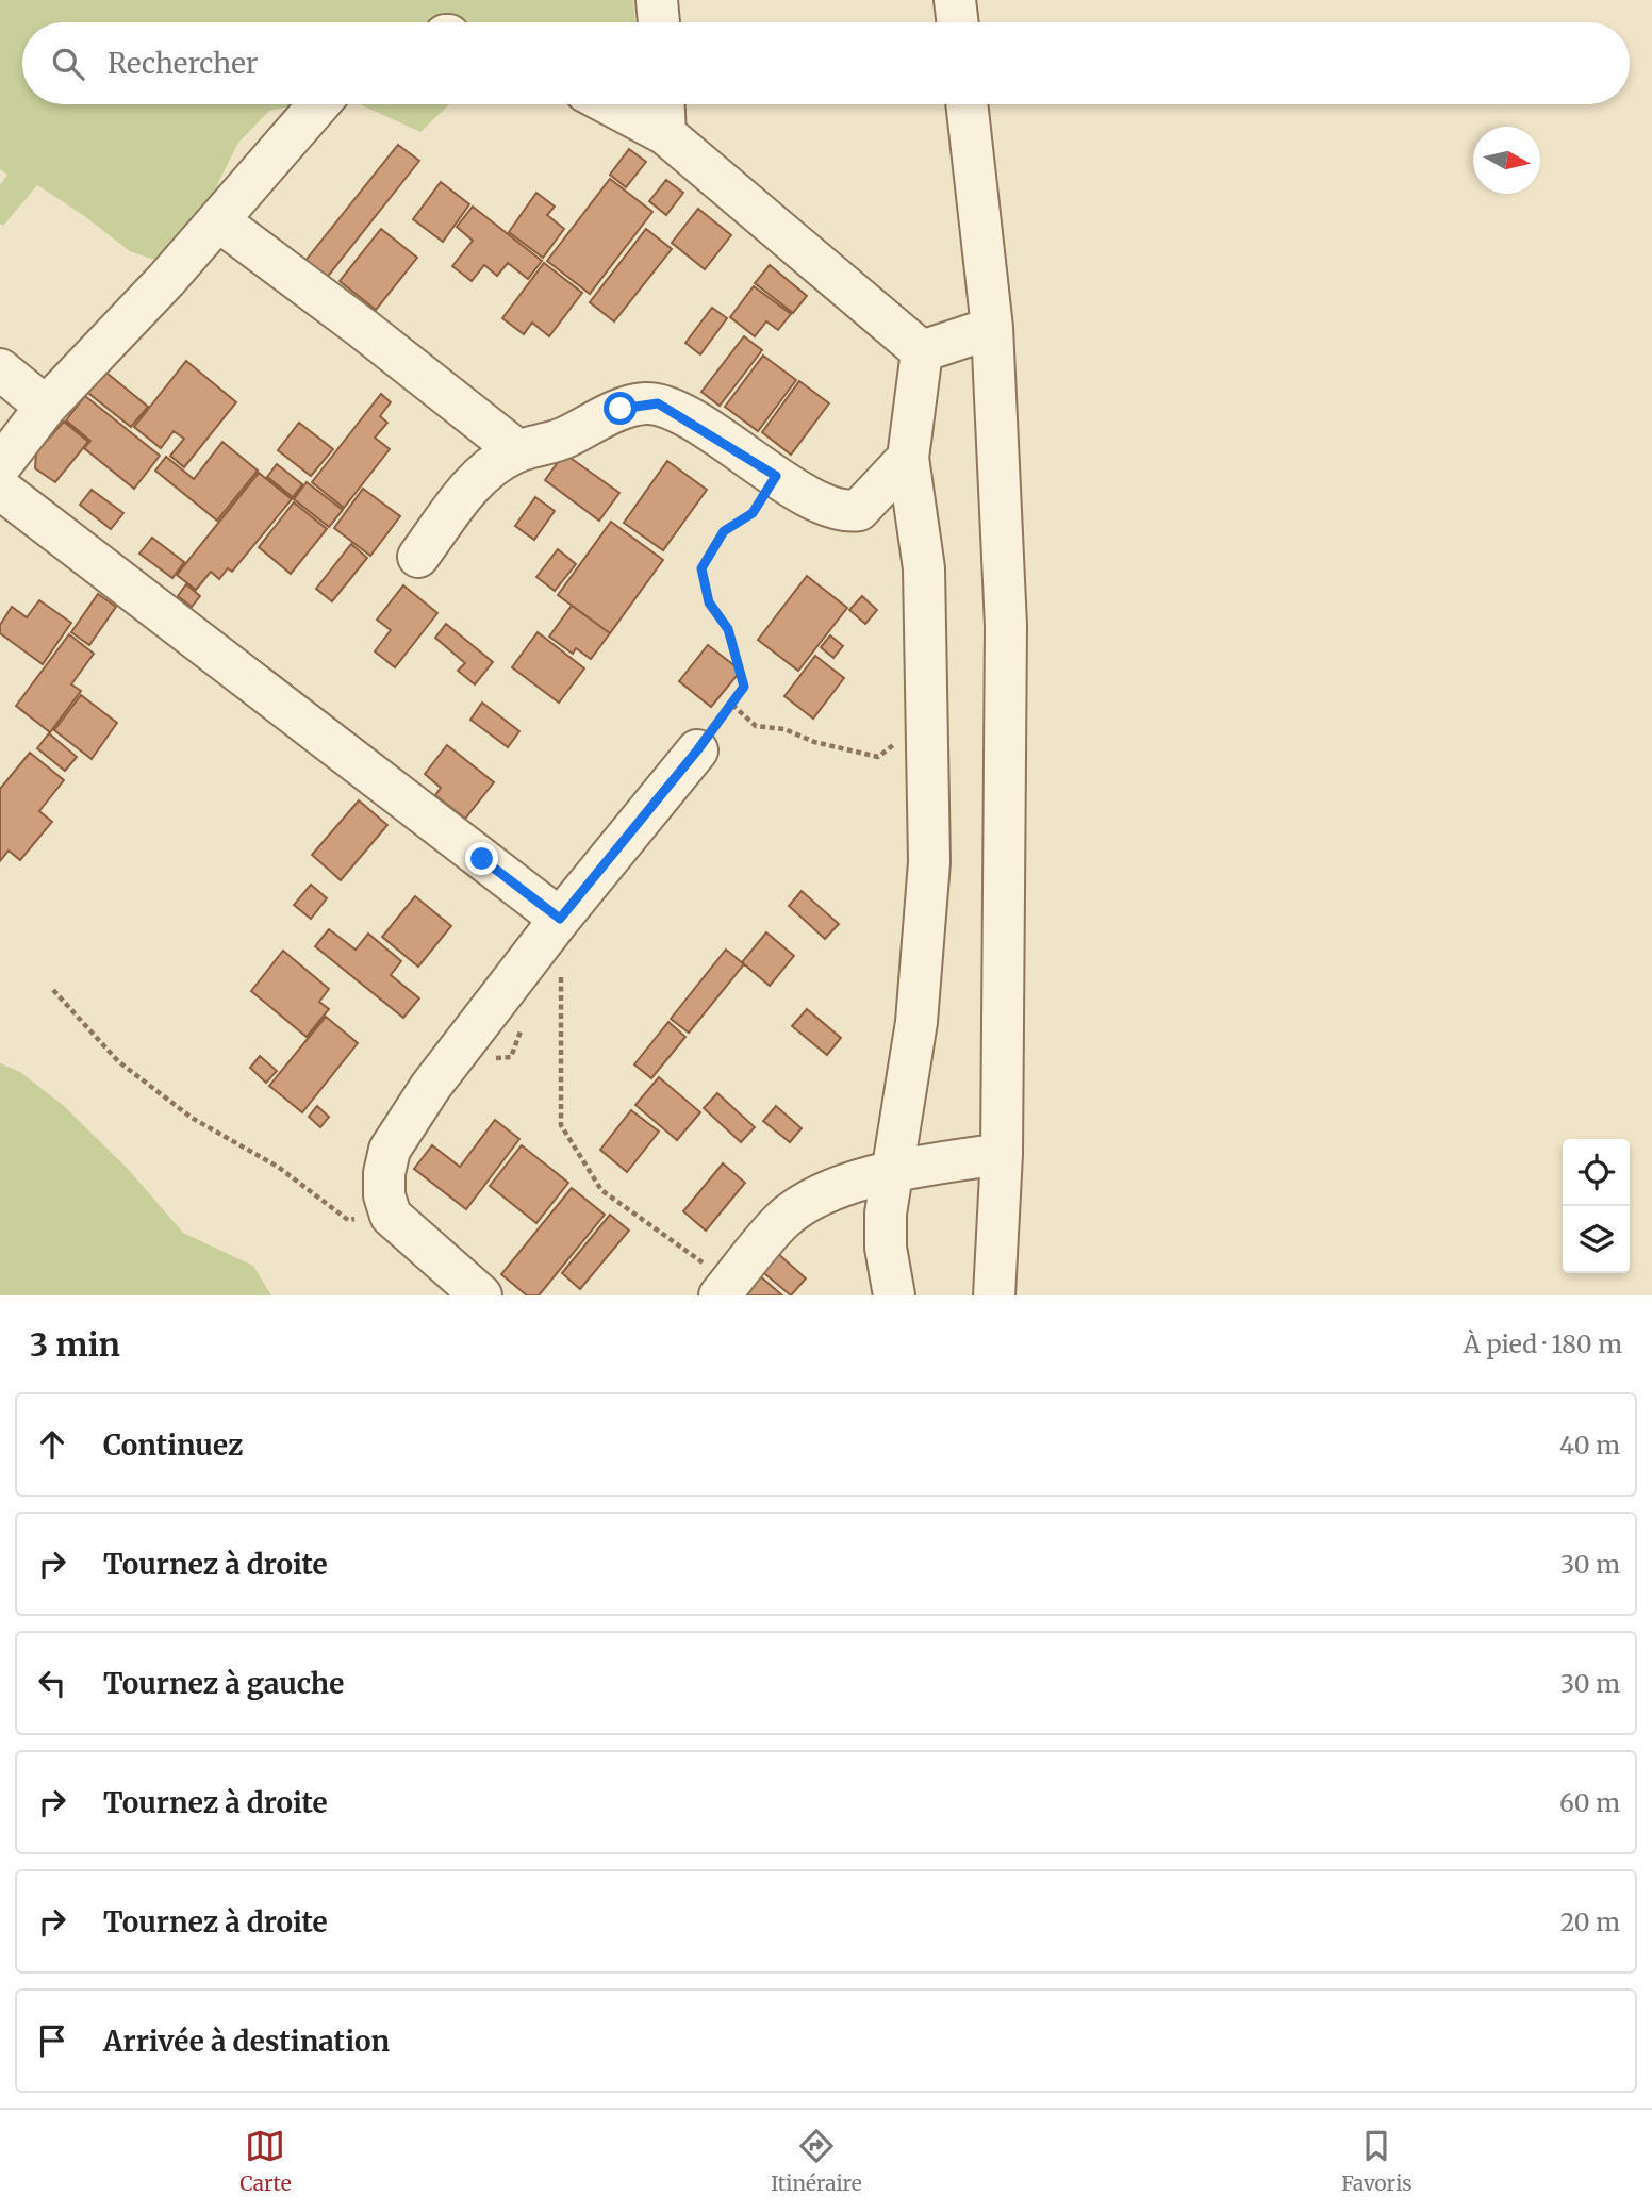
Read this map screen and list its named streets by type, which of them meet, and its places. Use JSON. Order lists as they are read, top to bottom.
{
  "north": "right",
  "page": {
    "search": "Rechercher",
    "heading": ["3 min", "À pied · 180 m"],
    "list": [
      ["Continuez", "40 m"],
      ["Tournez à droite", "30 m"],
      ["Tournez à gauche", "30 m"],
      ["Tournez à droite", "60 m"],
      ["Tournez à droite", "20 m"],
      "Arrivée à destination"
    ],
    "nav": ["Carte", "Itinéraire", "Favoris"]
  }
}
